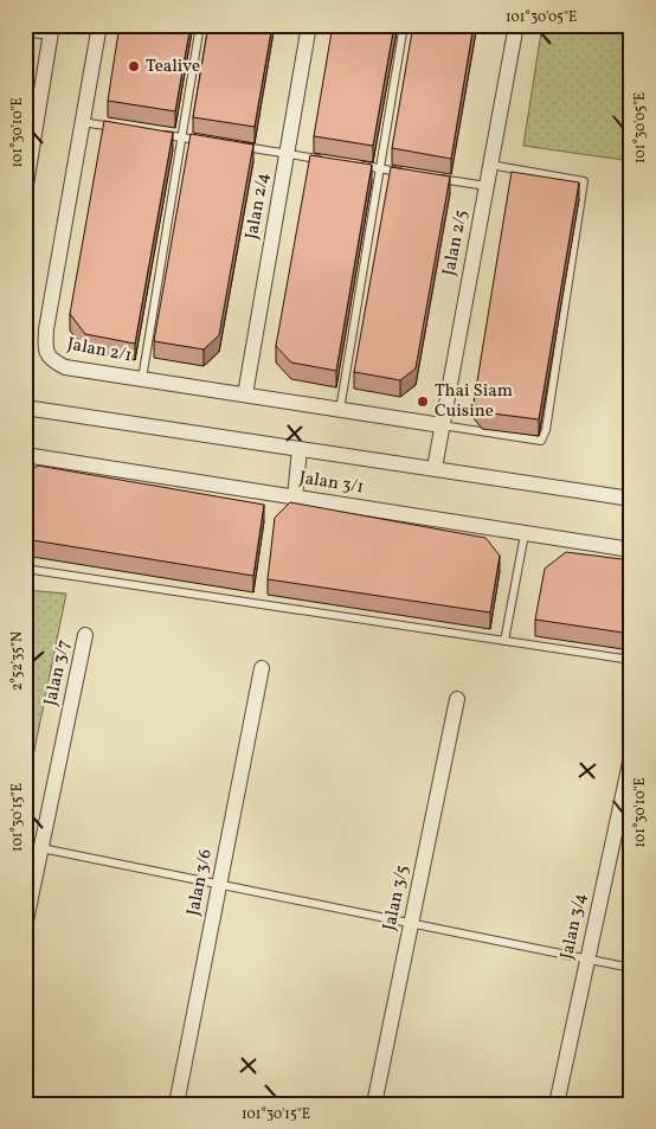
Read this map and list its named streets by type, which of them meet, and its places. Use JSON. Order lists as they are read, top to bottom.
{
  "streets": {
    "street": [
      "Jalan 2/4",
      "Jalan 2/5",
      "Jalan 2/1",
      "Jalan 3/1",
      "Jalan 3/7",
      "Jalan 3/6",
      "Jalan 3/5",
      "Jalan 3/4"
    ]
  },
  "crossings": [
    ["Jalan 2/4", "Jalan 2/1"],
    ["Jalan 2/5", "Jalan 2/1"]
  ],
  "places": ["Tealive", "Thai Siam Cuisine"],
  "coordinates": [
    "101°30'05\"E",
    "101°30'10\"E",
    "2°52'35\"N",
    "101°30'15\"E"
  ]
}
